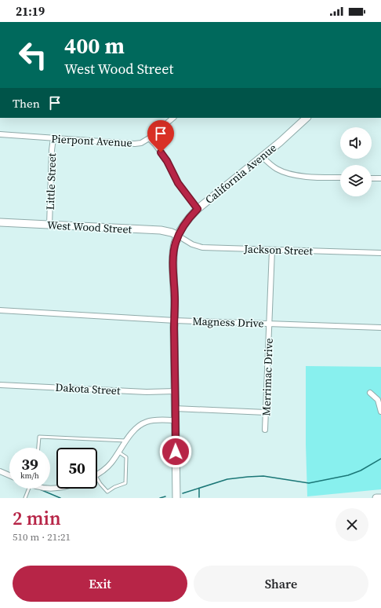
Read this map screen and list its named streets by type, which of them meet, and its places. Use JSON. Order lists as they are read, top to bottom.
{
  "streets": {
    "main road": ["California Avenue", "West Wood Street"],
    "street": [
      "Pierpont Avenue",
      "Little Street",
      "Jackson Street",
      "Magness Drive",
      "Merrimac Drive",
      "Dakota Street"
    ]
  },
  "crossings": [
    ["Pierpont Avenue", "Little Street"],
    ["California Avenue", "West Wood Street"],
    ["California Avenue", "Jackson Street"],
    ["California Avenue", "Magness Drive"],
    ["California Avenue", "Dakota Street"],
    ["Little Street", "West Wood Street"],
    ["West Wood Street", "Jackson Street"],
    ["Jackson Street", "Merrimac Drive"],
    ["Magness Drive", "Merrimac Drive"]
  ],
  "page": {
    "status": "21:19",
    "turn": ["400 m", "West Wood Street"],
    "then": "Then",
    "speed": "39 km/h",
    "limit": "50",
    "heading": ["2 min", "510 m · 21:21"],
    "buttons": ["Exit", "Share"]
  }
}
